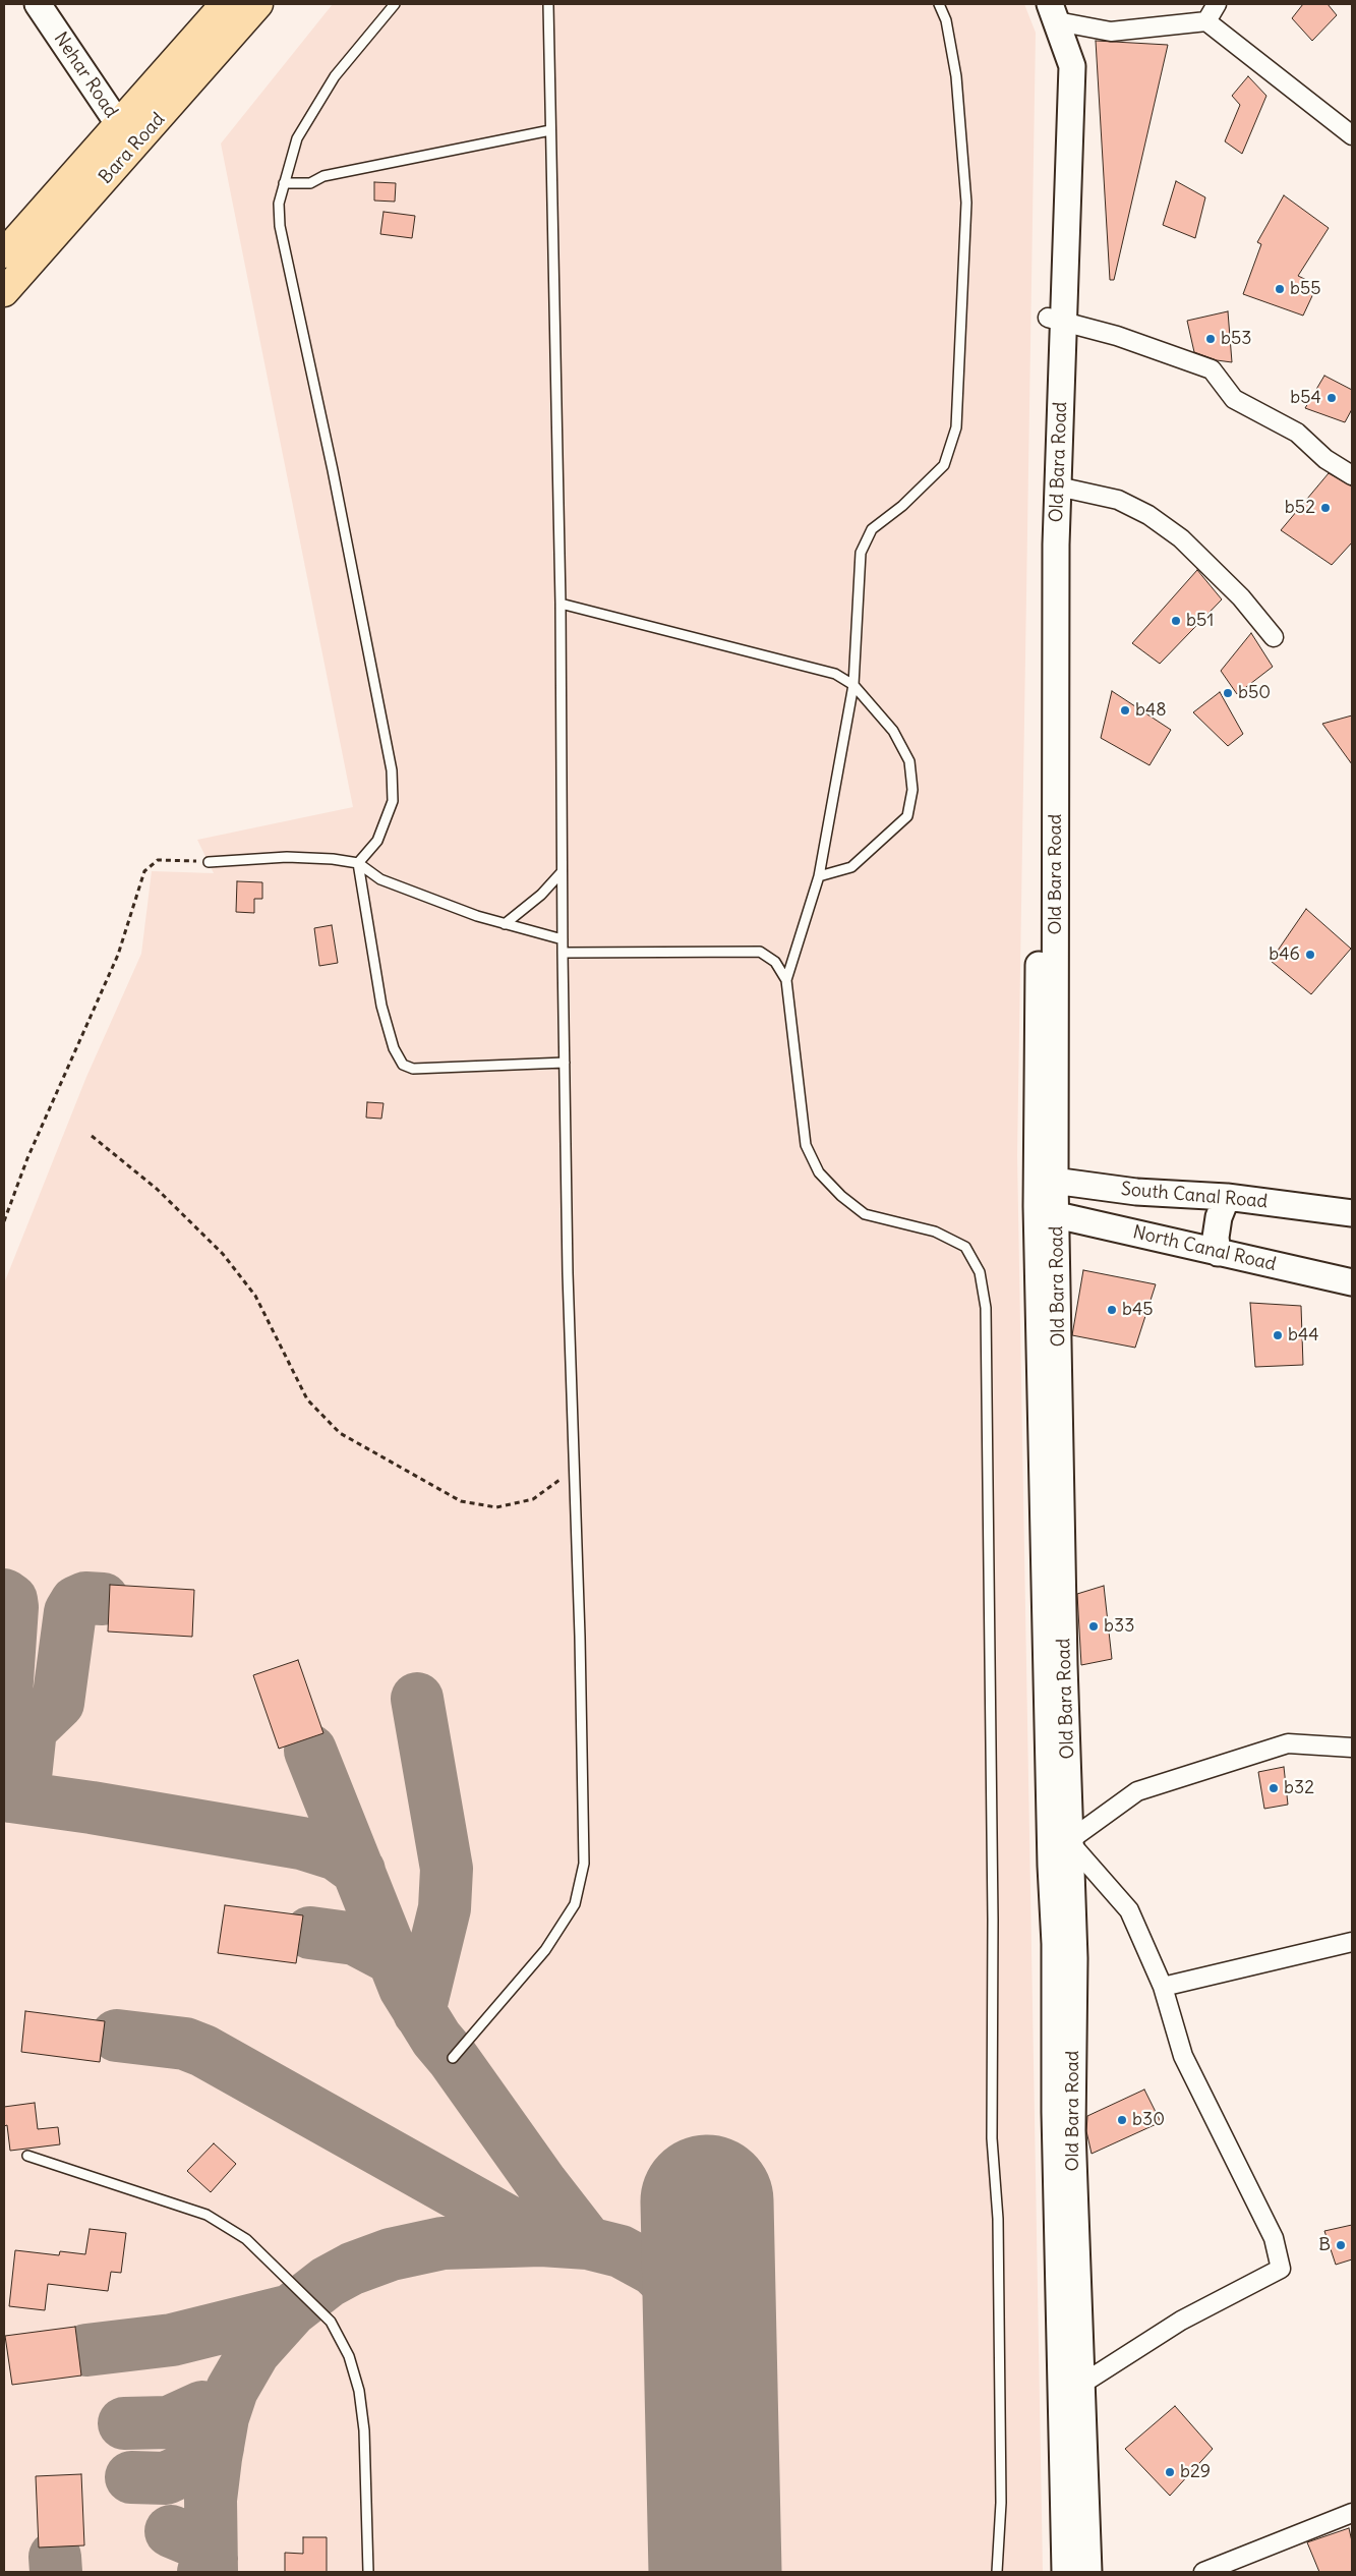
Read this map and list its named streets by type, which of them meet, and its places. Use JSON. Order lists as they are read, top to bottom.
{
  "streets": {
    "main road": [
      "Nehar Road",
      "Bara Road",
      "Old Bara Road",
      "South Canal Road",
      "North Canal Road"
    ]
  },
  "crossings": [
    ["Nehar Road", "Bara Road"],
    ["Old Bara Road", "South Canal Road"],
    ["Old Bara Road", "North Canal Road"]
  ],
  "places": [
    "b55",
    "b53",
    "b54",
    "b52",
    "b51",
    "b50",
    "b48",
    "b46",
    "b45",
    "b44",
    "b33",
    "b32",
    "b30",
    "B",
    "b29"
  ]
}
